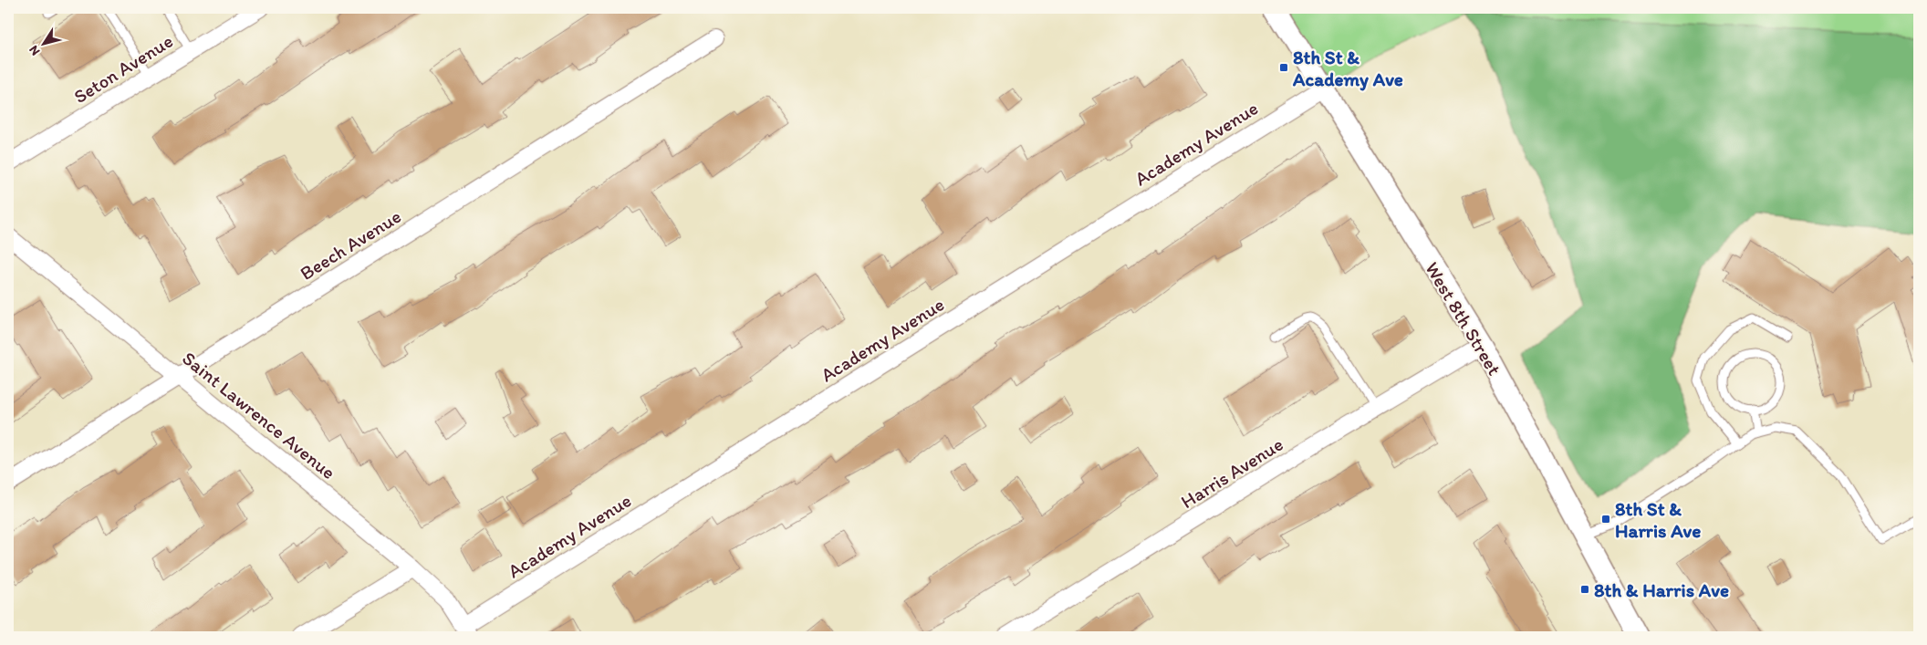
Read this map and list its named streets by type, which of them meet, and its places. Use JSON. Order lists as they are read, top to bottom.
{
  "streets": {
    "street": [
      "Seton Avenue",
      "Academy Avenue",
      "Beech Avenue",
      "West 8th Street",
      "Saint Lawrence Avenue",
      "Harris Avenue"
    ]
  },
  "crossings": [
    ["Academy Avenue", "West 8th Street"],
    ["Academy Avenue", "Saint Lawrence Avenue"],
    ["Beech Avenue", "Saint Lawrence Avenue"],
    ["West 8th Street", "Harris Avenue"]
  ],
  "places": {
    "transit": ["8th St & Academy Ave", "8th St & Harris Ave", "8th & Harris Ave"]
  },
  "north": "bottom left"
}
